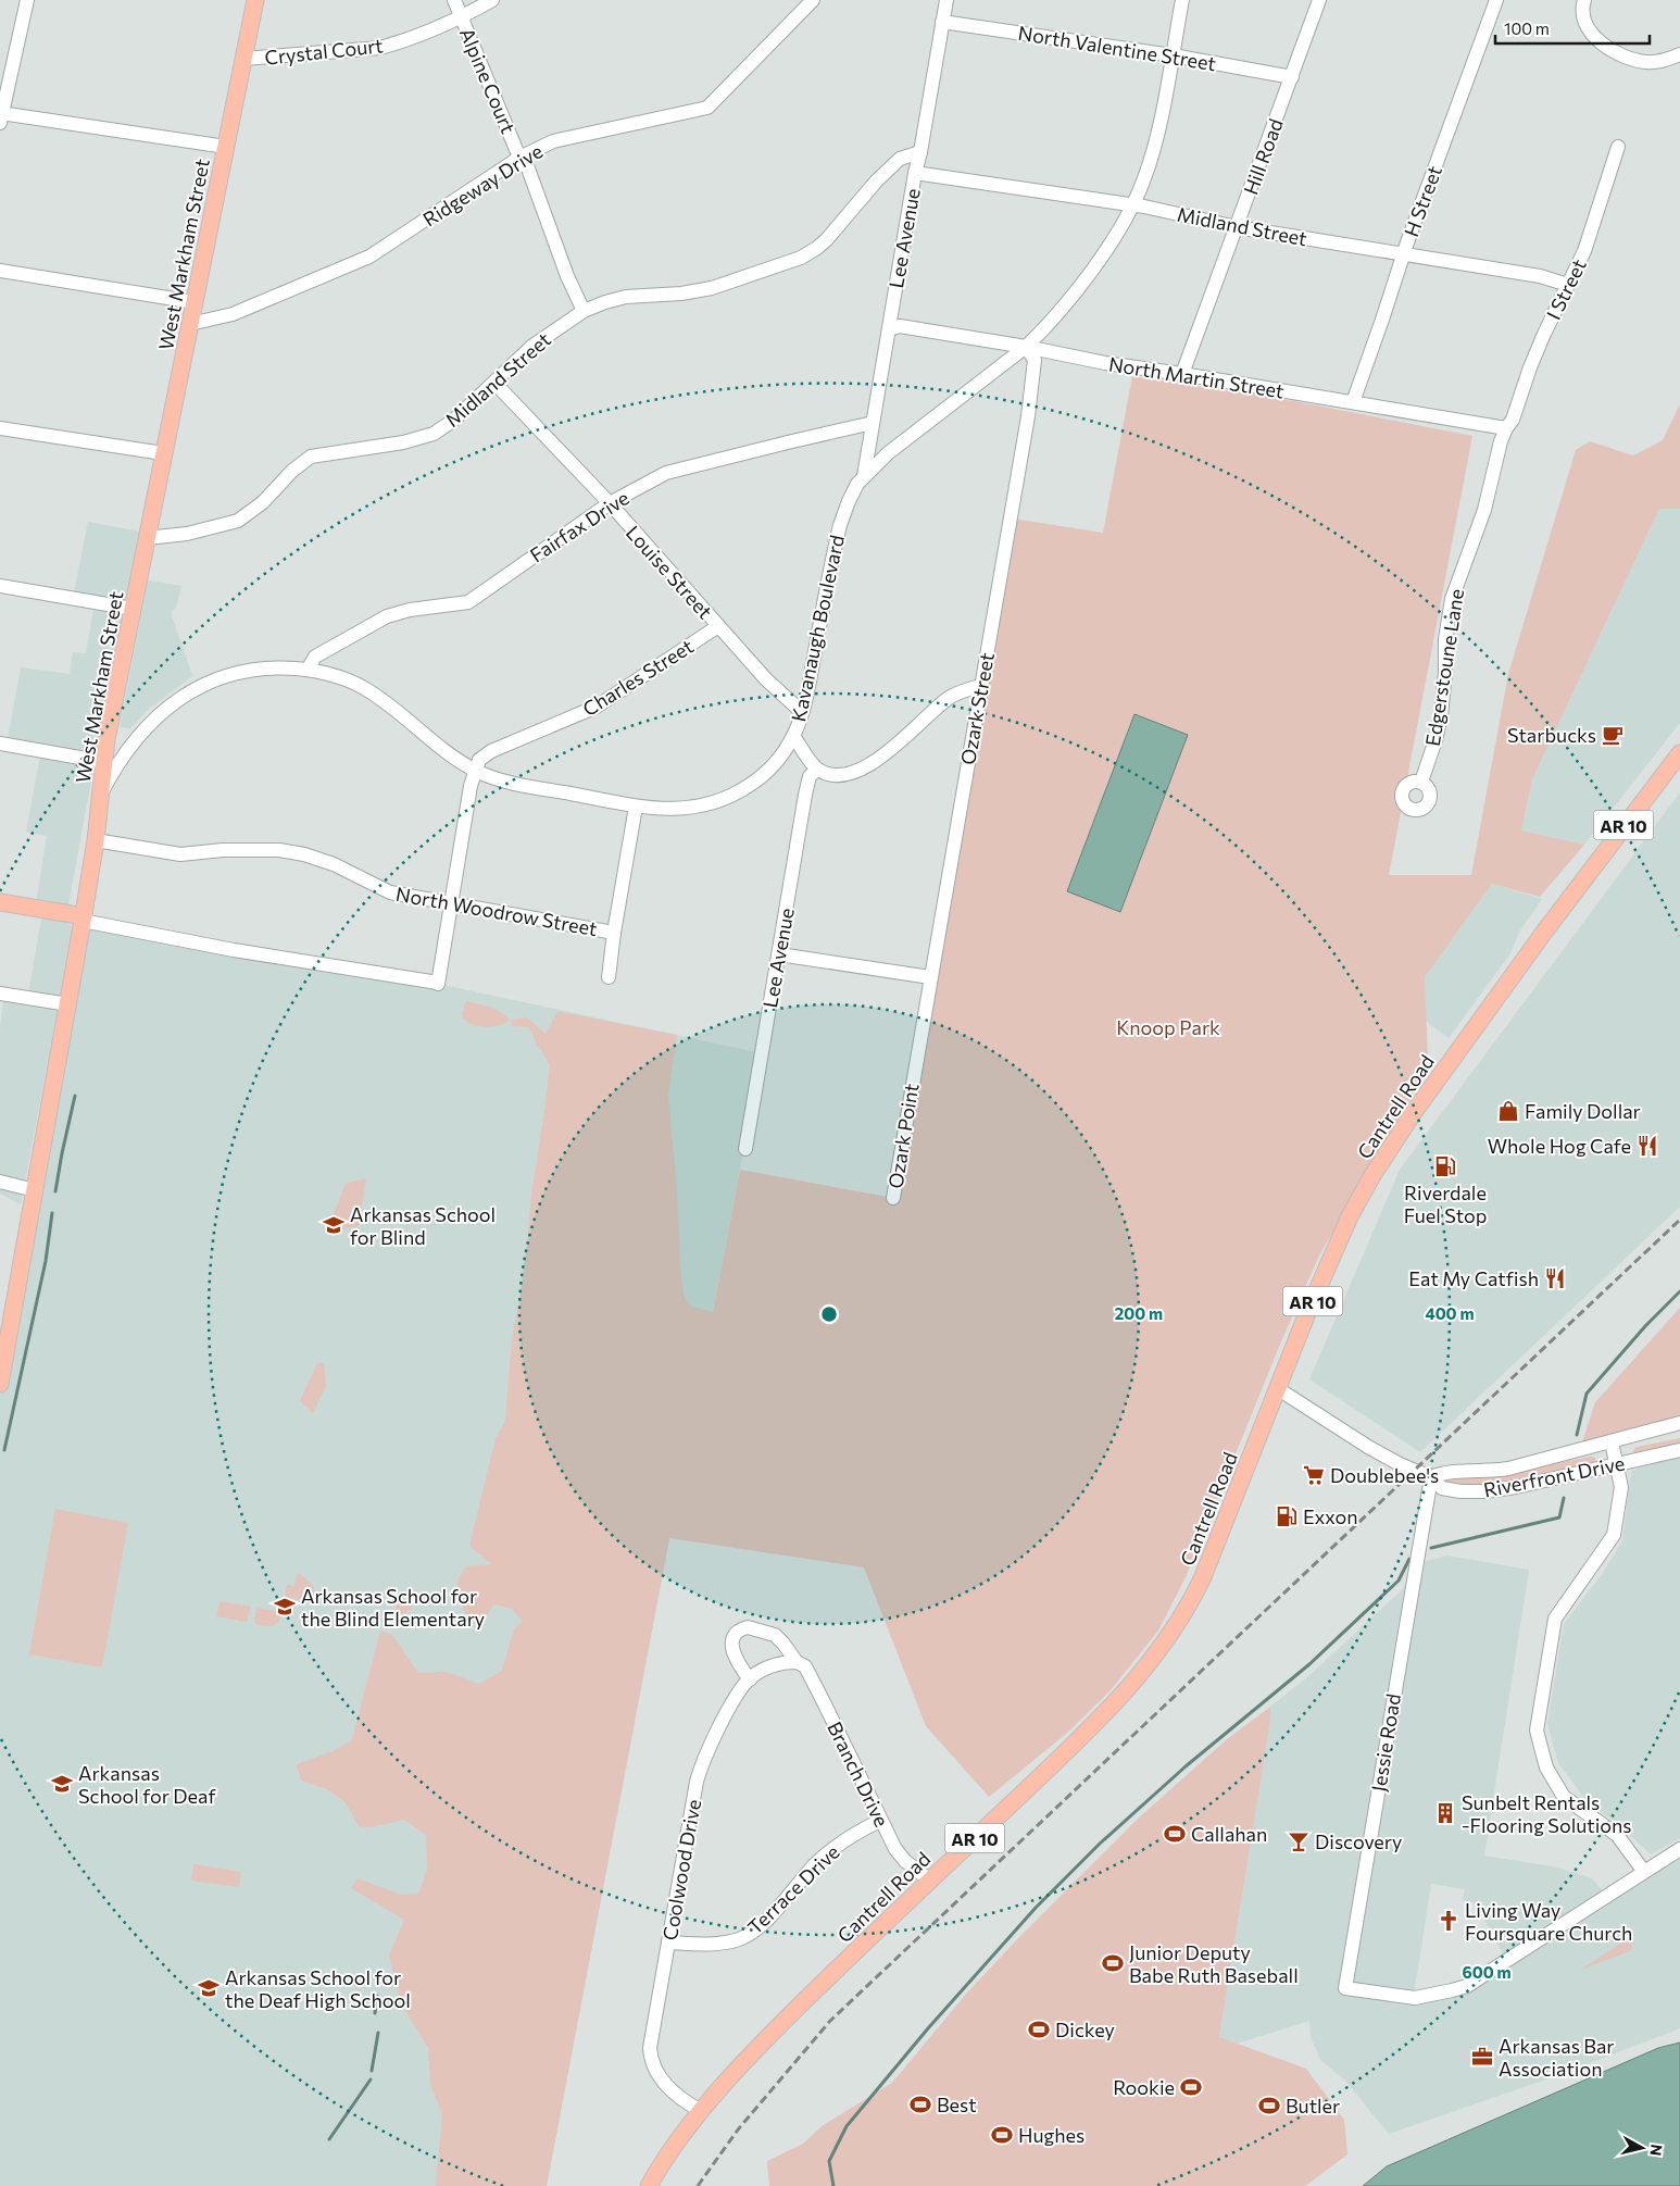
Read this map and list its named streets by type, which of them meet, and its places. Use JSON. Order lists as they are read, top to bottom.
{
  "streets": {
    "main road": ["West Markham Street", "AR 10", "Cantrell Road"],
    "street": [
      "North Valentine Street",
      "Crystal Court",
      "Alpine Court",
      "Hill Road",
      "Ridgeway Drive",
      "H Street",
      "Midland Street",
      "Lee Avenue",
      "I Street",
      "North Martin Street",
      "Fairfax Drive",
      "Louise Street",
      "Kavanaugh Boulevard",
      "Edgerstoune Lane",
      "Charles Street",
      "Ozark Street",
      "North Woodrow Street",
      "Ozark Point",
      "Riverfront Drive",
      "Jessie Road",
      "Branch Drive",
      "Coolwood Drive",
      "Terrace Drive"
    ]
  },
  "crossings": [
    ["North Valentine Street", "Hill Road"],
    ["North Valentine Street", "Lee Avenue"],
    ["North Valentine Street", "Kavanaugh Boulevard"],
    ["Crystal Court", "Alpine Court"],
    ["Crystal Court", "West Markham Street"],
    ["Alpine Court", "Ridgeway Drive"],
    ["Alpine Court", "Midland Street"],
    ["Hill Road", "Midland Street"],
    ["Hill Road", "North Martin Street"],
    ["Ridgeway Drive", "West Markham Street"],
    ["H Street", "Midland Street"],
    ["H Street", "North Martin Street"],
    ["Midland Street", "Lee Avenue"],
    ["Midland Street", "West Markham Street"],
    ["Midland Street", "I Street"],
    ["Midland Street", "Louise Street"],
    ["Midland Street", "Kavanaugh Boulevard"],
    ["Lee Avenue", "North Martin Street"],
    ["Lee Avenue", "Fairfax Drive"],
    ["Lee Avenue", "Kavanaugh Boulevard"],
    ["West Markham Street", "Kavanaugh Boulevard"],
    ["West Markham Street", "North Woodrow Street"],
    ["I Street", "North Martin Street"],
    ["I Street", "Edgerstoune Lane"],
    ["North Martin Street", "Kavanaugh Boulevard"],
    ["North Martin Street", "Edgerstoune Lane"],
    ["North Martin Street", "Ozark Street"],
    ["Fairfax Drive", "Louise Street"],
    ["Fairfax Drive", "Kavanaugh Boulevard"],
    ["Louise Street", "Kavanaugh Boulevard"],
    ["Louise Street", "Charles Street"],
    ["Kavanaugh Boulevard", "Charles Street"],
    ["Kavanaugh Boulevard", "Ozark Street"],
    ["Ozark Street", "Ozark Point"],
    ["Cantrell Road", "Riverfront Drive"],
    ["Cantrell Road", "Branch Drive"],
    ["Cantrell Road", "Coolwood Drive"],
    ["Riverfront Drive", "Jessie Road"],
    ["Branch Drive", "Coolwood Drive"],
    ["Branch Drive", "Terrace Drive"],
    ["Coolwood Drive", "Terrace Drive"]
  ],
  "parks": ["Knoop Park"],
  "places": {
    "cafe": ["Starbucks"],
    "shop": ["Family Dollar"],
    "restaurant": ["Whole Hog Cafe", "Eat My Catfish"],
    "fuel station": ["Riverdale Fuel Stop", "Exxon"],
    "school or university": [
      "Arkansas School for Blind",
      "Arkansas School for the Blind Elementary",
      "Arkansas School for Deaf",
      "Arkansas School for the Deaf High School"
    ],
    "supermarket": ["Doublebee's"],
    "building": ["Sunbelt Rentals -Flooring Solutions"],
    "sports": [
      "Callahan",
      "Junior Deputy Babe Ruth Baseball",
      "Dickey",
      "Rookie",
      "Best",
      "Butler",
      "Hughes"
    ],
    "bar": ["Discovery"],
    "church": ["Living Way Foursquare Church"],
    "office": ["Arkansas Bar Association"]
  },
  "scale_bar": "100 m",
  "north": "right",
  "rings": ["200 m", "400 m", "600 m"]
}
